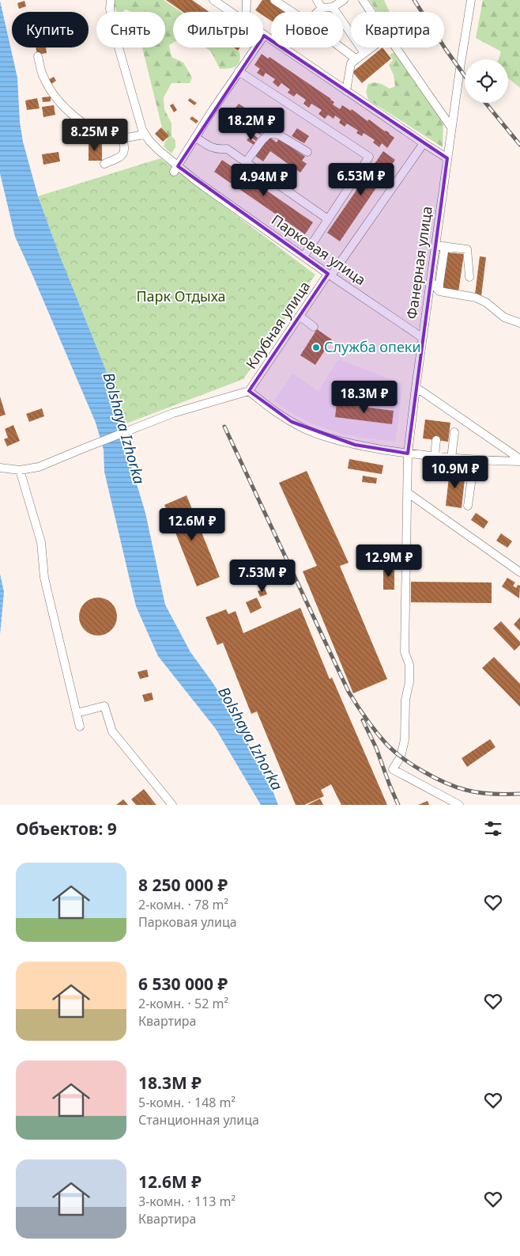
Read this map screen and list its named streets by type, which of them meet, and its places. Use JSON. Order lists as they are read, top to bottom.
{
  "streets": {
    "street": ["Парковая улица", "Фанерная улица", "Клубная улица"]
  },
  "crossings": [
    ["Парковая улица", "Фанерная улица"],
    ["Парковая улица", "Клубная улица"]
  ],
  "water": ["Bolshaya Izhorka"],
  "parks": ["Парк Отдыха"],
  "places": ["Служба опеки"],
  "page": {
    "chip": [
      "Купить",
      "Снять",
      "Фильтры",
      "Новое",
      "Квартира"
    ],
    "price": [
      "18.2M ₽",
      "8.25M ₽",
      "6.53M ₽",
      "4.94M ₽",
      "18.3M ₽",
      "10.9M ₽",
      "12.6M ₽",
      "12.9M ₽",
      "7.53M ₽"
    ],
    "heading": "Объектов: 9",
    "list": [
      {
        "name": "8 250 000 ₽",
        "note": "2-комн. · 78 m² · Парковая улица"
      },
      {
        "name": "6 530 000 ₽",
        "note": "2-комн. · 52 m² · Квартира"
      },
      {
        "name": "18.3M ₽",
        "note": "5-комн. · 148 m² · Станционная улица"
      },
      {
        "name": "12.6M ₽",
        "note": "3-комн. · 113 m² · Квартира"
      }
    ]
  }
}
